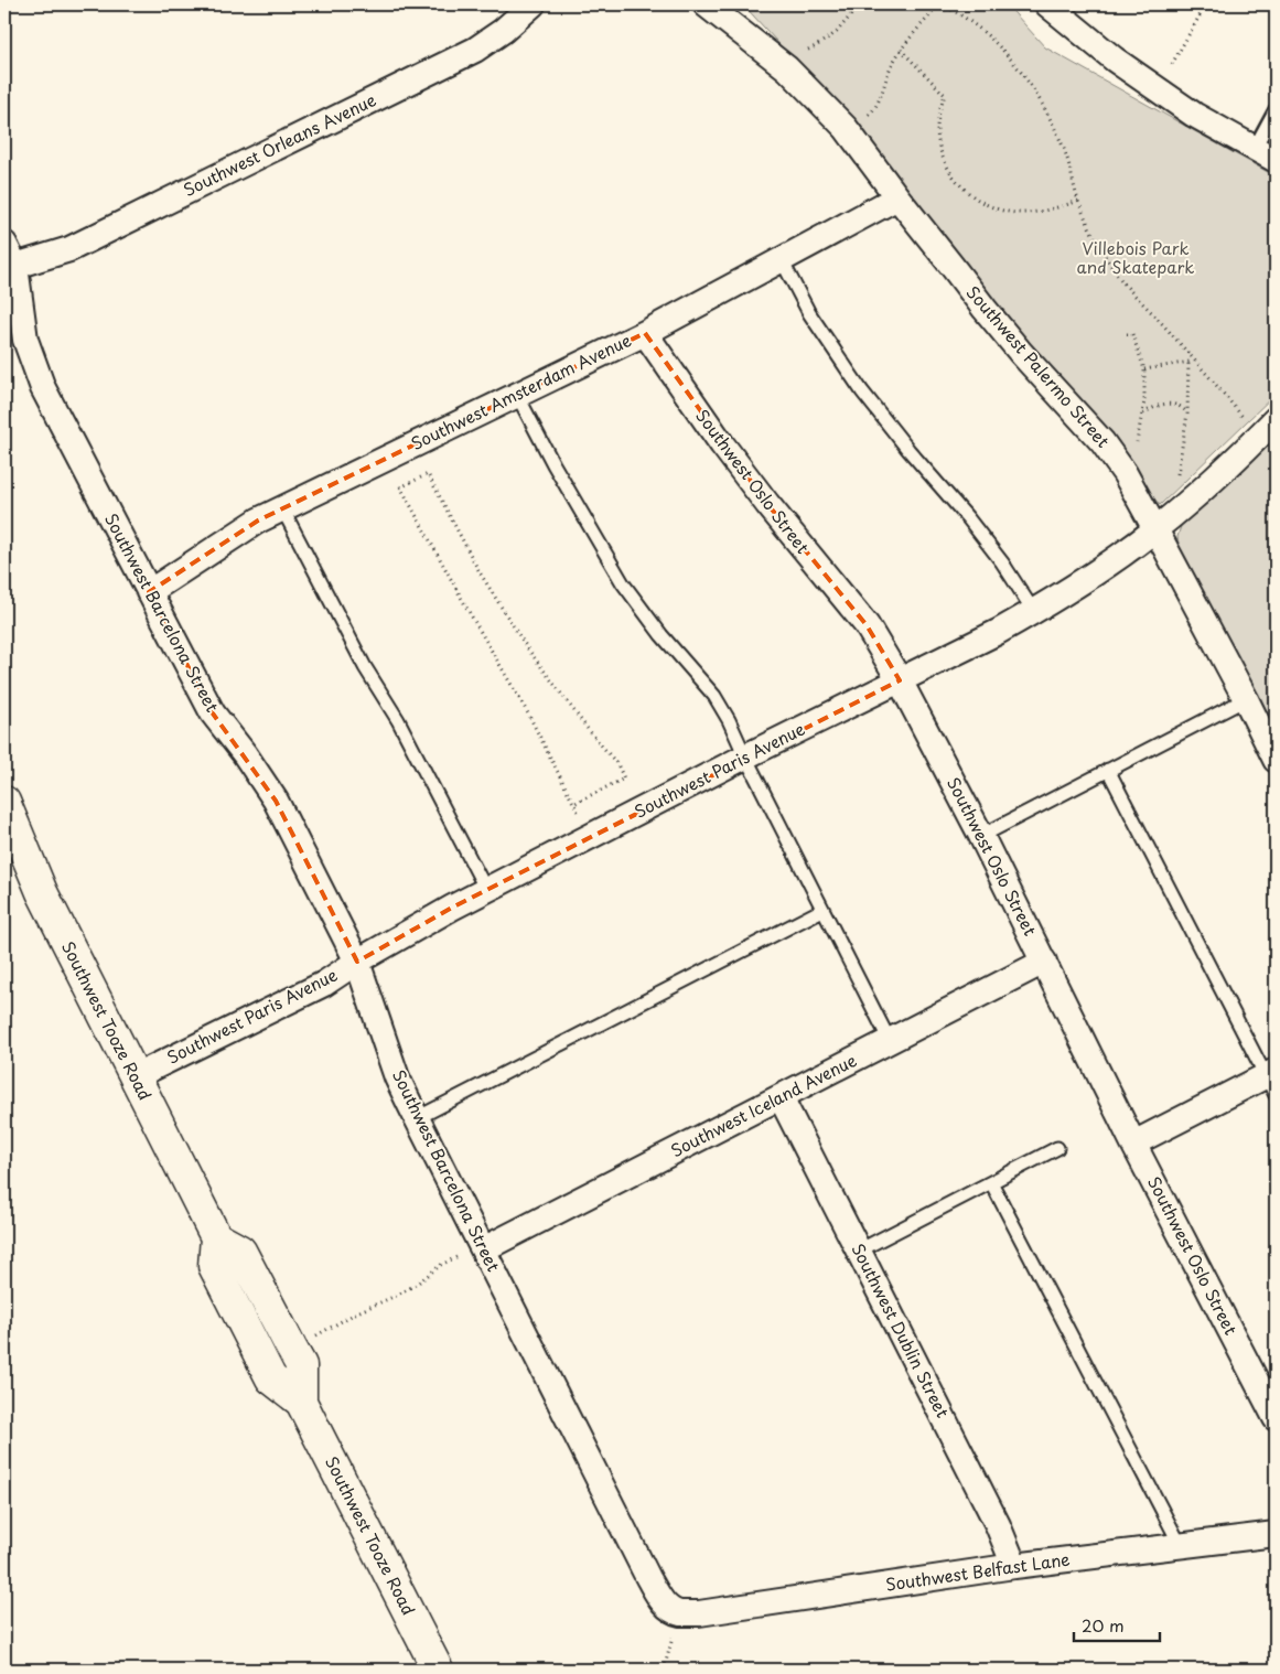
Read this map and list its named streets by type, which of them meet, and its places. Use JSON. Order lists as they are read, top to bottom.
{
  "streets": {
    "main road": ["Southwest Tooze Road"],
    "street": [
      "Southwest Orleans Avenue",
      "Southwest Palermo Street",
      "Southwest Amsterdam Avenue",
      "Southwest Oslo Street",
      "Southwest Barcelona Street",
      "Southwest Paris Avenue",
      "Southwest Iceland Avenue",
      "Southwest Dublin Street",
      "Southwest Belfast Lane"
    ]
  },
  "crossings": [
    ["Southwest Orleans Avenue", "Southwest Barcelona Street"],
    ["Southwest Palermo Street", "Southwest Amsterdam Avenue"],
    ["Southwest Palermo Street", "Southwest Paris Avenue"],
    ["Southwest Amsterdam Avenue", "Southwest Oslo Street"],
    ["Southwest Amsterdam Avenue", "Southwest Barcelona Street"],
    ["Southwest Oslo Street", "Southwest Paris Avenue"],
    ["Southwest Oslo Street", "Southwest Iceland Avenue"],
    ["Southwest Barcelona Street", "Southwest Paris Avenue"],
    ["Southwest Barcelona Street", "Southwest Iceland Avenue"],
    ["Southwest Barcelona Street", "Southwest Belfast Lane"],
    ["Southwest Paris Avenue", "Southwest Tooze Road"],
    ["Southwest Iceland Avenue", "Southwest Dublin Street"],
    ["Southwest Dublin Street", "Southwest Belfast Lane"]
  ],
  "parks": ["Villebois Park and Skatepark"],
  "scale_bar": "20 m"
}
